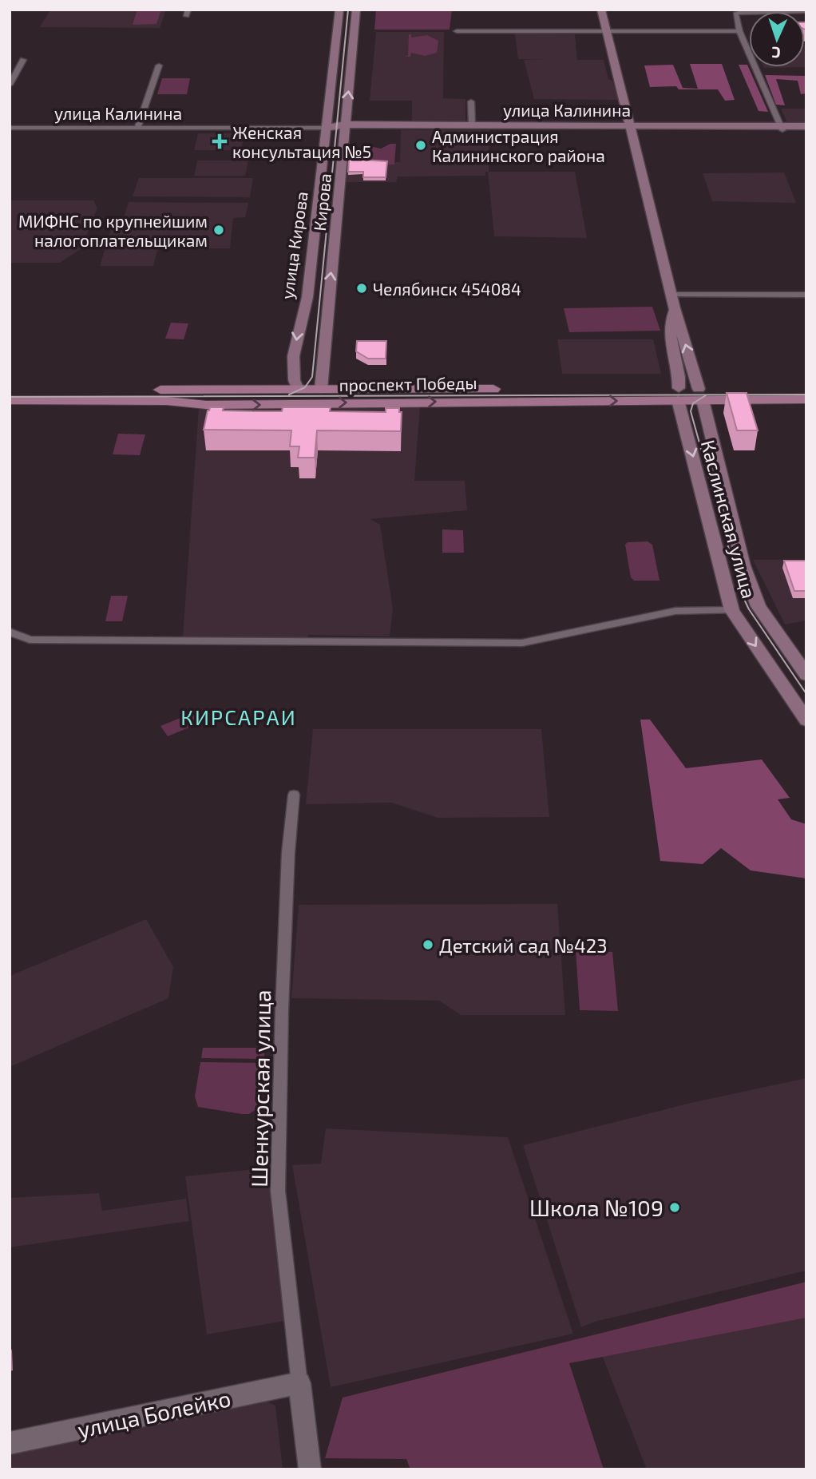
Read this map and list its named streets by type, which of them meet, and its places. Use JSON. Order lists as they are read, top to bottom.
{
  "streets": {
    "main road": [
      "улица Калинина",
      "Кирова",
      "улица Кирова",
      "проспект Победы",
      "Каслинская улица"
    ],
    "street": ["Шенкурская улица", "улица Болейко"]
  },
  "crossings": [
    ["улица Калинина", "Кирова"],
    ["улица Калинина", "улица Кирова"],
    ["улица Калинина", "Каслинская улица"],
    ["Кирова", "проспект Победы"],
    ["улица Кирова", "проспект Победы"],
    ["проспект Победы", "Каслинская улица"],
    ["Шенкурская улица", "улица Болейко"]
  ],
  "one_way": ["Кирова", "улица Кирова"],
  "districts": ["КИРСАРАИ"],
  "places": {
    "health": ["Женская консультация №5"],
    "other": [
      "Администрация Калининского района",
      "МИФНС по крупнейшим налогоплательщикам",
      "Челябинск 454084",
      "Детский сад №423",
      "Школа №109"
    ]
  },
  "north": "bottom"
}
